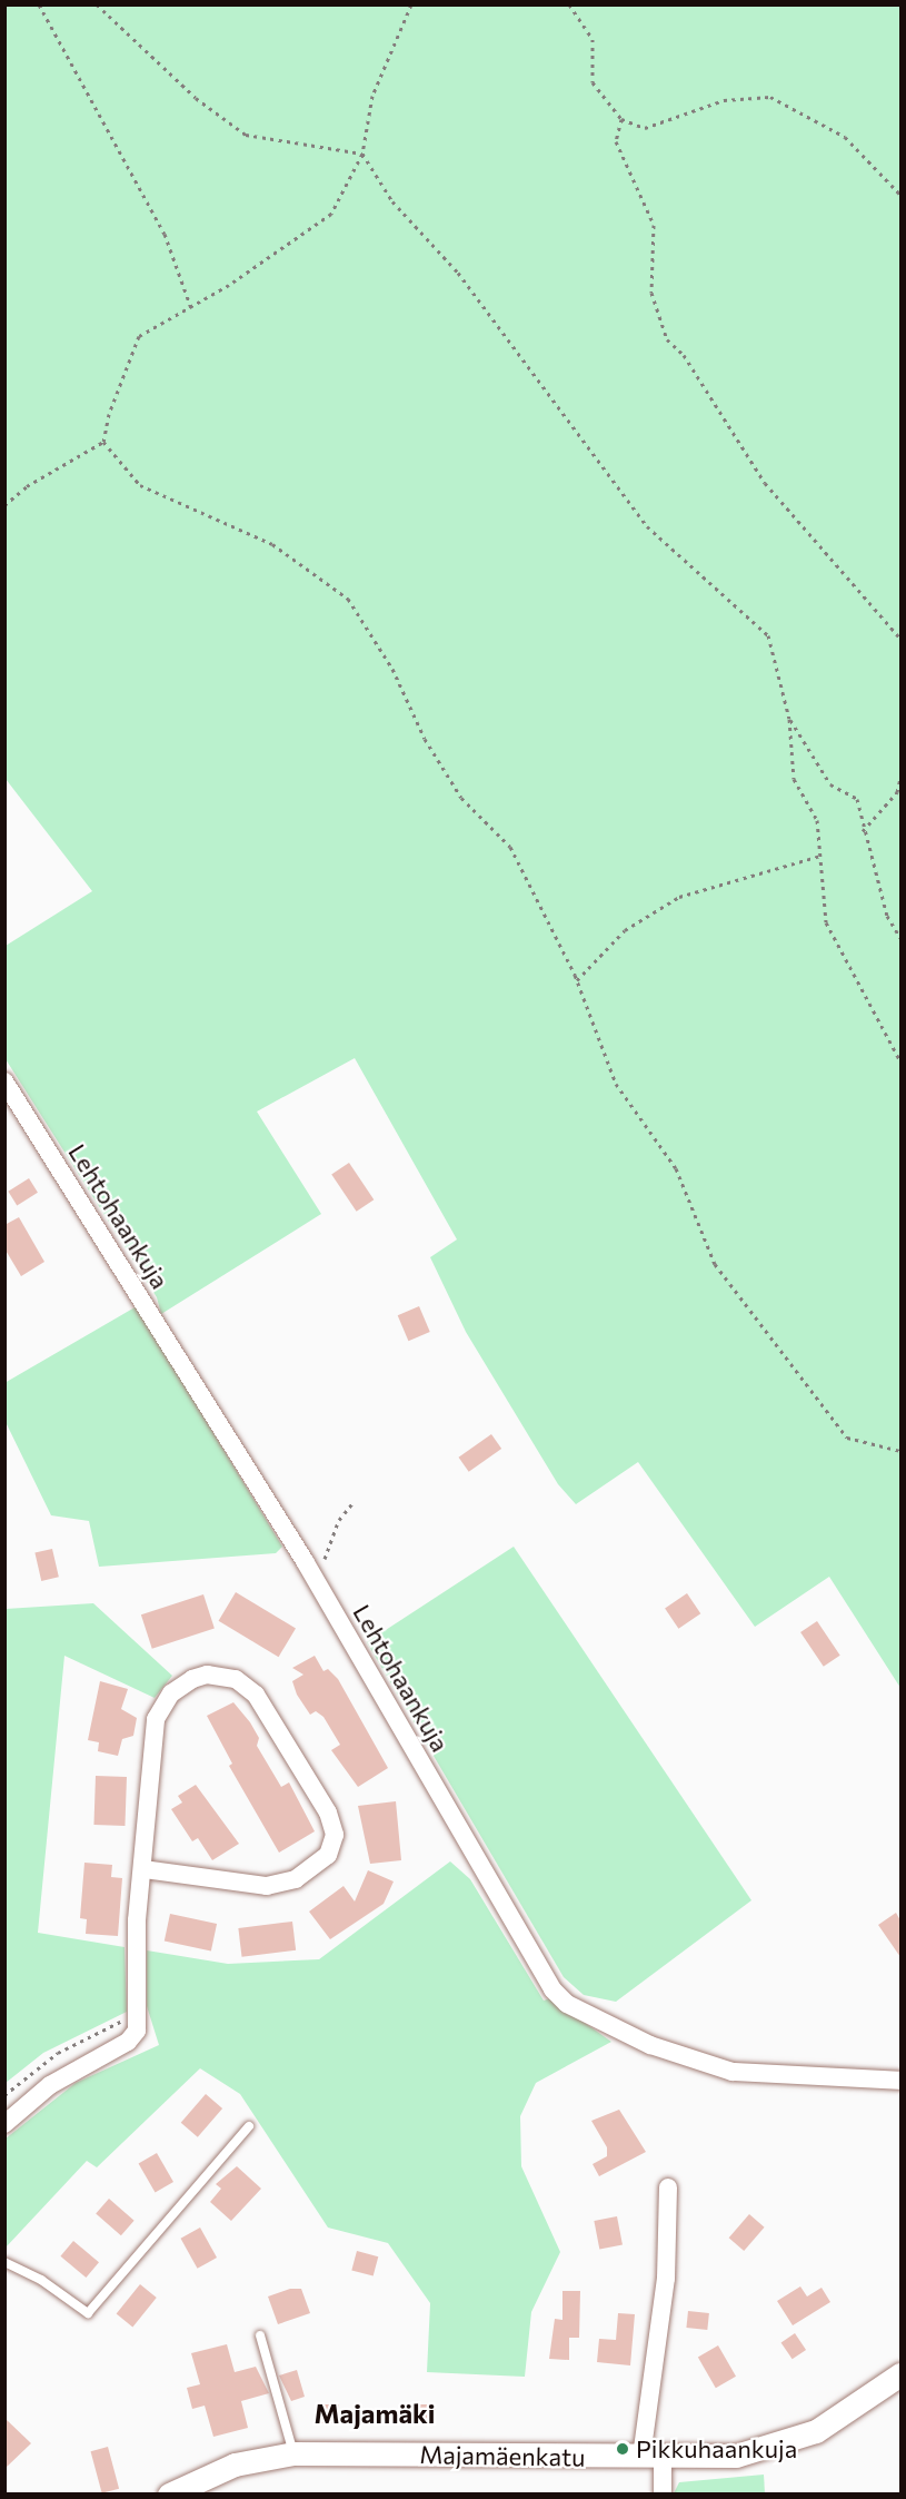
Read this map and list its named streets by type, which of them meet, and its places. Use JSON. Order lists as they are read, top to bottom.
{
  "streets": {
    "street": ["Lehtohaankuja", "Majamäenkatu"]
  },
  "districts": ["Majamäki"],
  "places": ["Pikkuhaankuja"]
}
